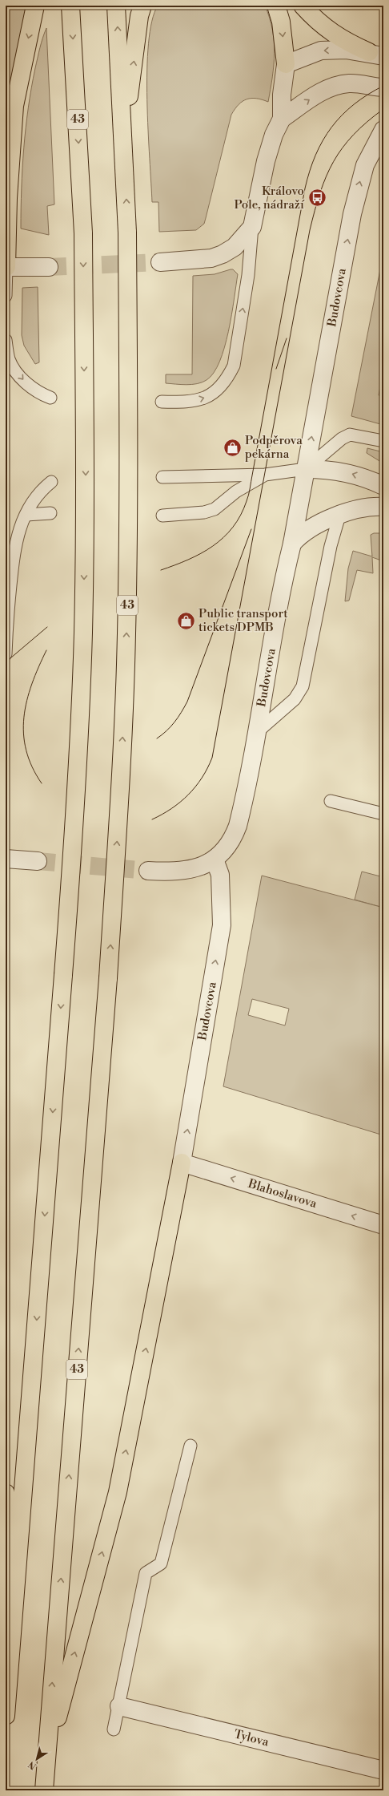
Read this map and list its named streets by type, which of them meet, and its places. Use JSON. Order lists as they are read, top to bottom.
{
  "streets": {
    "highway": ["43"],
    "street": ["Budovcova", "Blahoslavova", "Tylova"]
  },
  "crossings": [
    ["Budovcova", "Blahoslavova"]
  ],
  "one_way": ["Budovcova", "Blahoslavova"],
  "places": {
    "bus stop": ["Královo Pole, nádraží"],
    "shop": ["Podpěrova pekárna", "Public transport tickets DPMB"]
  },
  "north": "bottom left"
}
